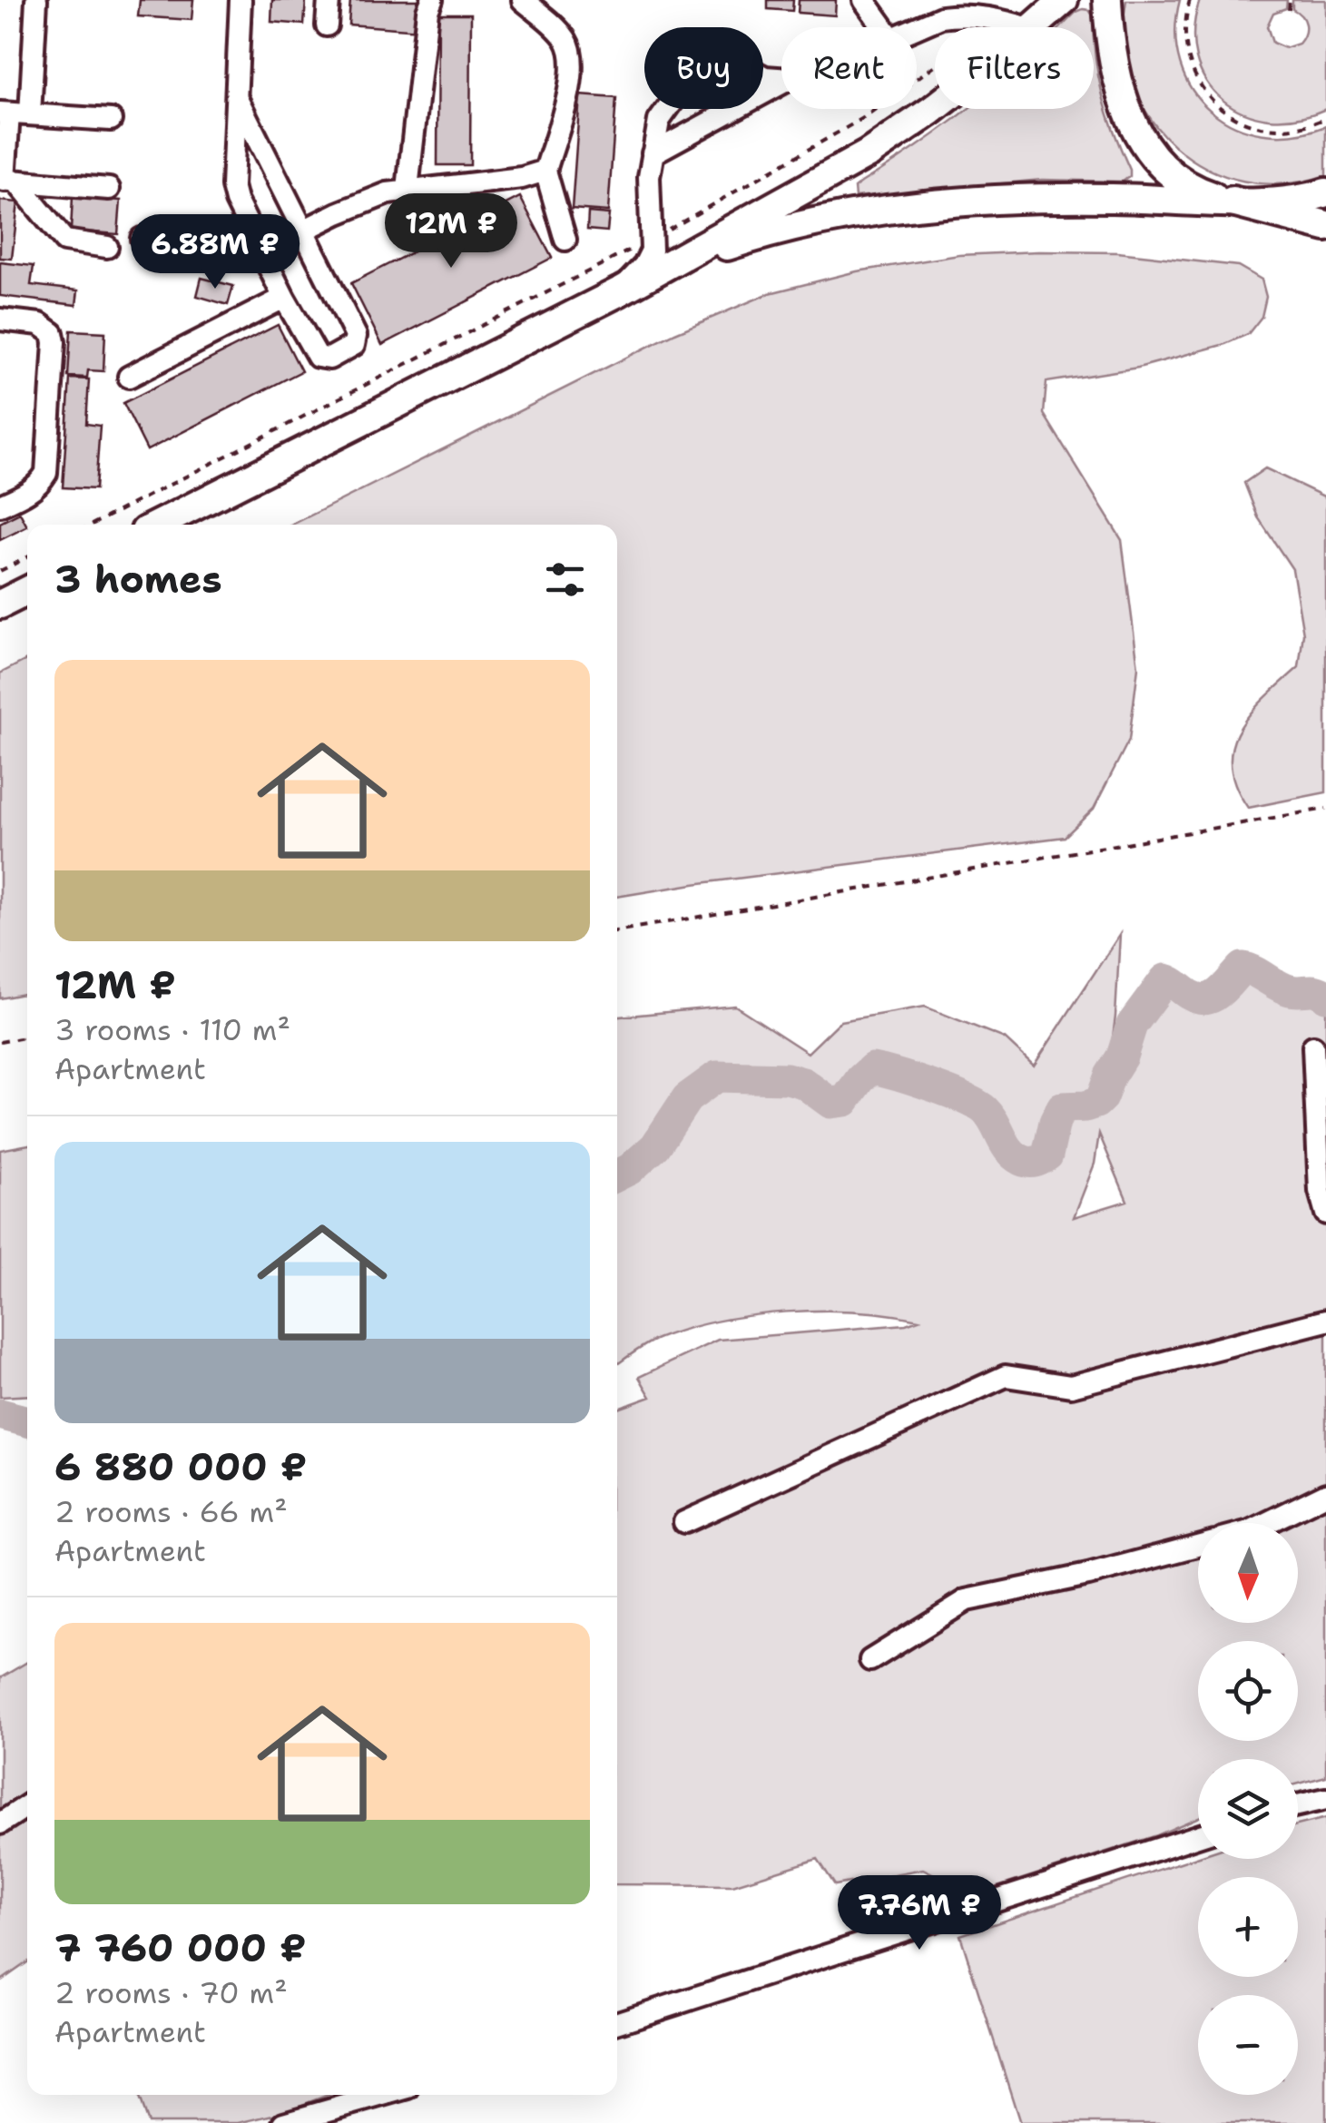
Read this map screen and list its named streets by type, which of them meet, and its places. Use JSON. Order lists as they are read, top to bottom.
{
  "north": "bottom",
  "page": {
    "chip": ["Buy", "Rent", "Filters"],
    "price": ["12M ₽", "6.88M ₽", "7.76M ₽"],
    "heading": "3 homes",
    "list": [
      {
        "name": "12M ₽",
        "note": "3 rooms · 110 m² · Apartment"
      },
      {
        "name": "6 880 000 ₽",
        "note": "2 rooms · 66 m² · Apartment"
      },
      {
        "name": "7 760 000 ₽",
        "note": "2 rooms · 70 m² · Apartment"
      }
    ],
    "map_buttons": ["+", "−"]
  }
}
